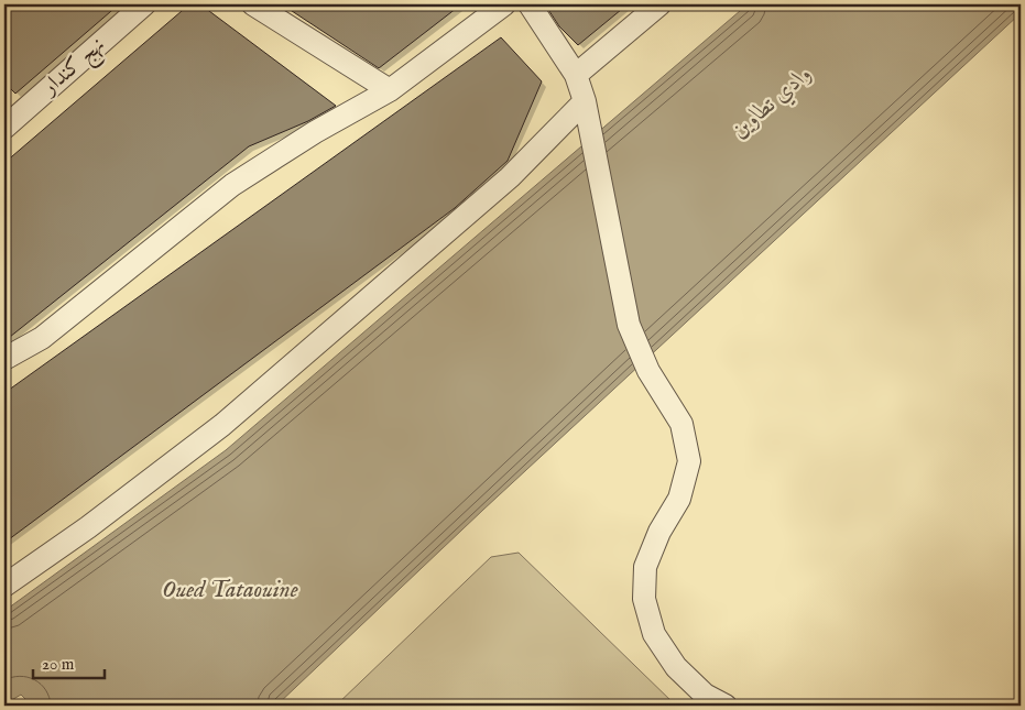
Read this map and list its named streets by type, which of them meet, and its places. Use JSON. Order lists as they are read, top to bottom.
{
  "streets": {
    "street": ["نهج كندار"]
  },
  "water": ["وادي تطاوين", "Oued Tataouine"],
  "scale_bar": "20 m"
}
